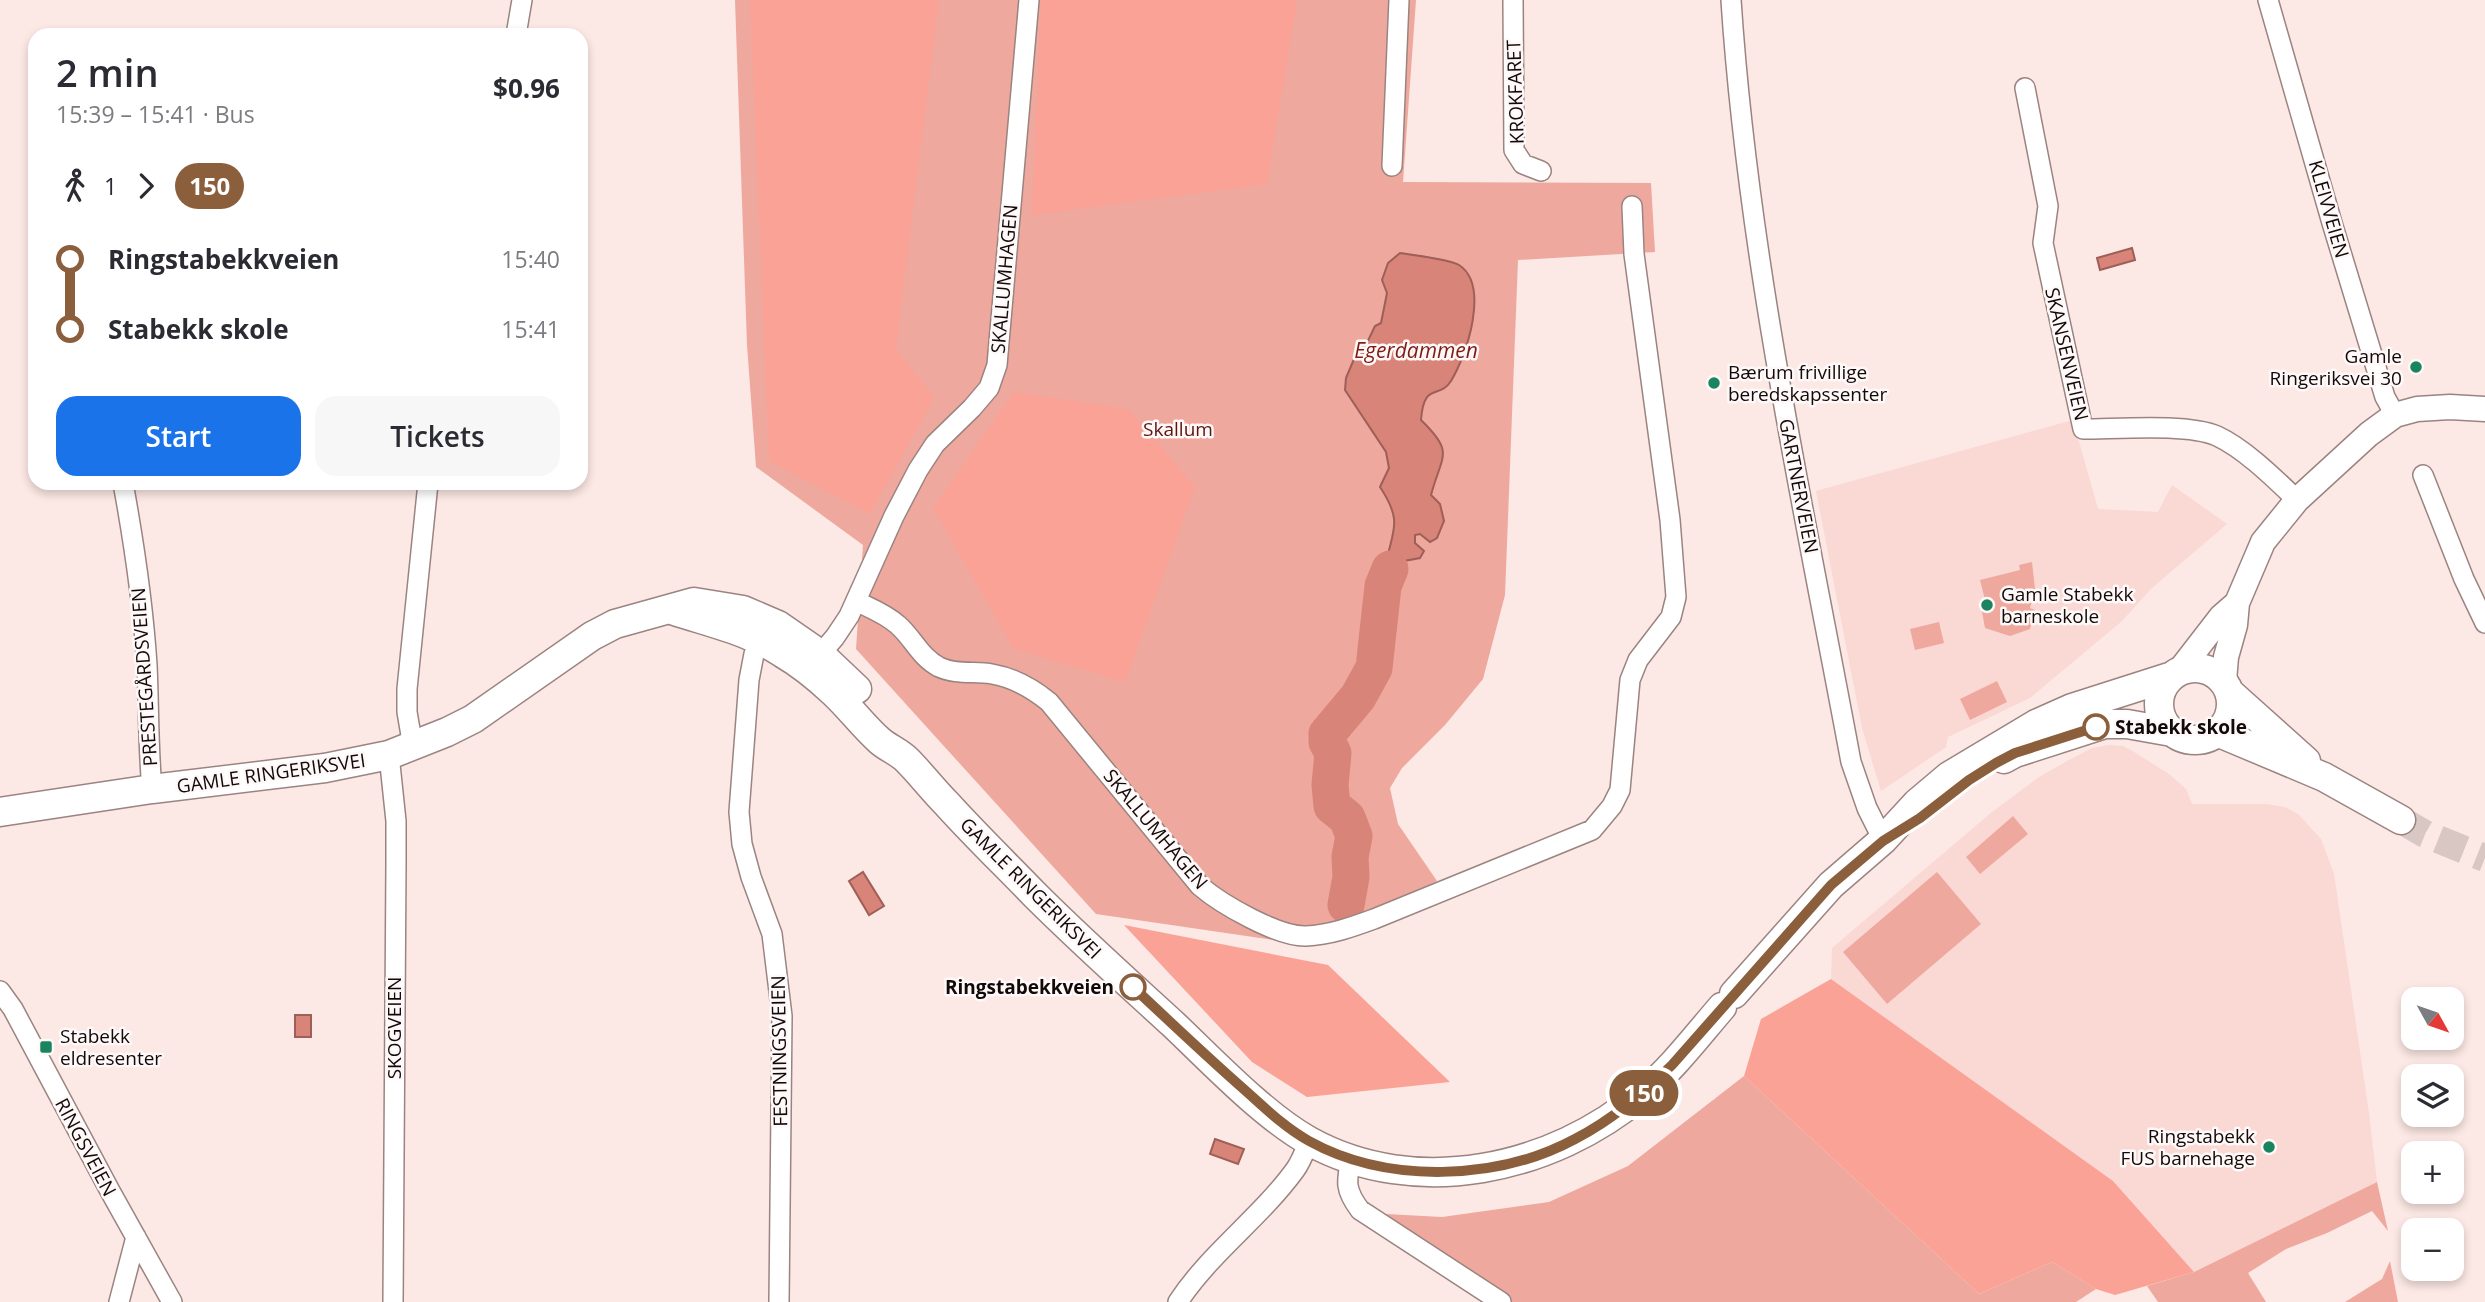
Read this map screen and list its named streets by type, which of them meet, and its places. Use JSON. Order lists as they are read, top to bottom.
{
  "streets": {
    "main road": ["GAMLE RINGERIKSVEI"],
    "street": [
      "KROKFARET",
      "KLEIVVEIEN",
      "SKALLUMHAGEN",
      "SKANSENVEIEN",
      "GARTNERVEIEN",
      "PRESTEGÅRDSVEIEN",
      "SKOGVEIEN",
      "FESTNINGSVEIEN",
      "RINGSVEIEN"
    ]
  },
  "crossings": [
    ["SKALLUMHAGEN", "GAMLE RINGERIKSVEI"],
    ["GARTNERVEIEN", "GAMLE RINGERIKSVEI"],
    ["PRESTEGÅRDSVEIEN", "GAMLE RINGERIKSVEI"],
    ["GAMLE RINGERIKSVEI", "SKOGVEIEN"],
    ["GAMLE RINGERIKSVEI", "FESTNINGSVEIEN"]
  ],
  "water": ["Egerdammen"],
  "parks": ["Skallum"],
  "places": {
    "other": [
      "Gamle Ringeriksvei 30",
      "Bærum frivillige beredskapssenter",
      "Gamle Stabekk barneskole",
      "Stabekk skole",
      "Ringstabekkveien",
      "Ringstabekk FUS barnehage"
    ],
    "transit": ["Stabekk eldresenter"]
  },
  "lines": ["bus line 150"],
  "north": "bottom right",
  "page": {
    "on_map": "150",
    "heading": ["2 min", "15:39 – 15:41 · Bus", "$0.96"],
    "legs": ["1", "150"],
    "list": [
      {
        "name": "Ringstabekkveien",
        "value": "15:40"
      },
      {
        "name": "Stabekk skole",
        "value": "15:41"
      }
    ],
    "buttons": ["Start", "Tickets"],
    "map_buttons": ["+", "−"]
  }
}
